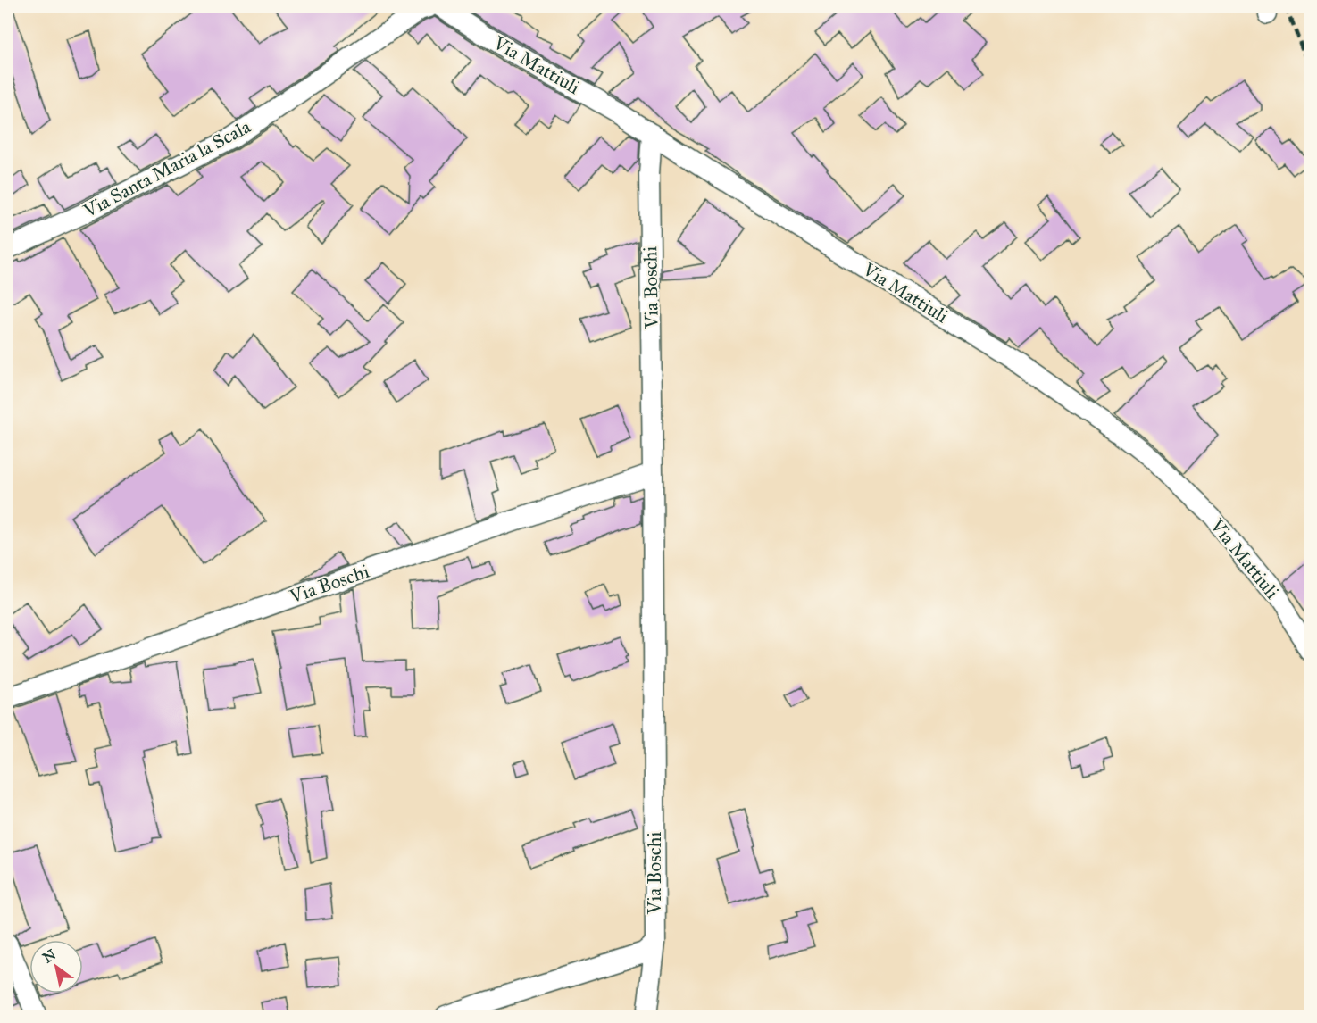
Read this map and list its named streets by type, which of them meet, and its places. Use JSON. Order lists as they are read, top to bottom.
{
  "streets": {
    "street": ["Via Mattiuli", "Via Santa Maria la Scala", "Via Boschi"]
  },
  "crossings": [
    ["Via Mattiuli", "Via Boschi"]
  ],
  "north": "top left"
}
